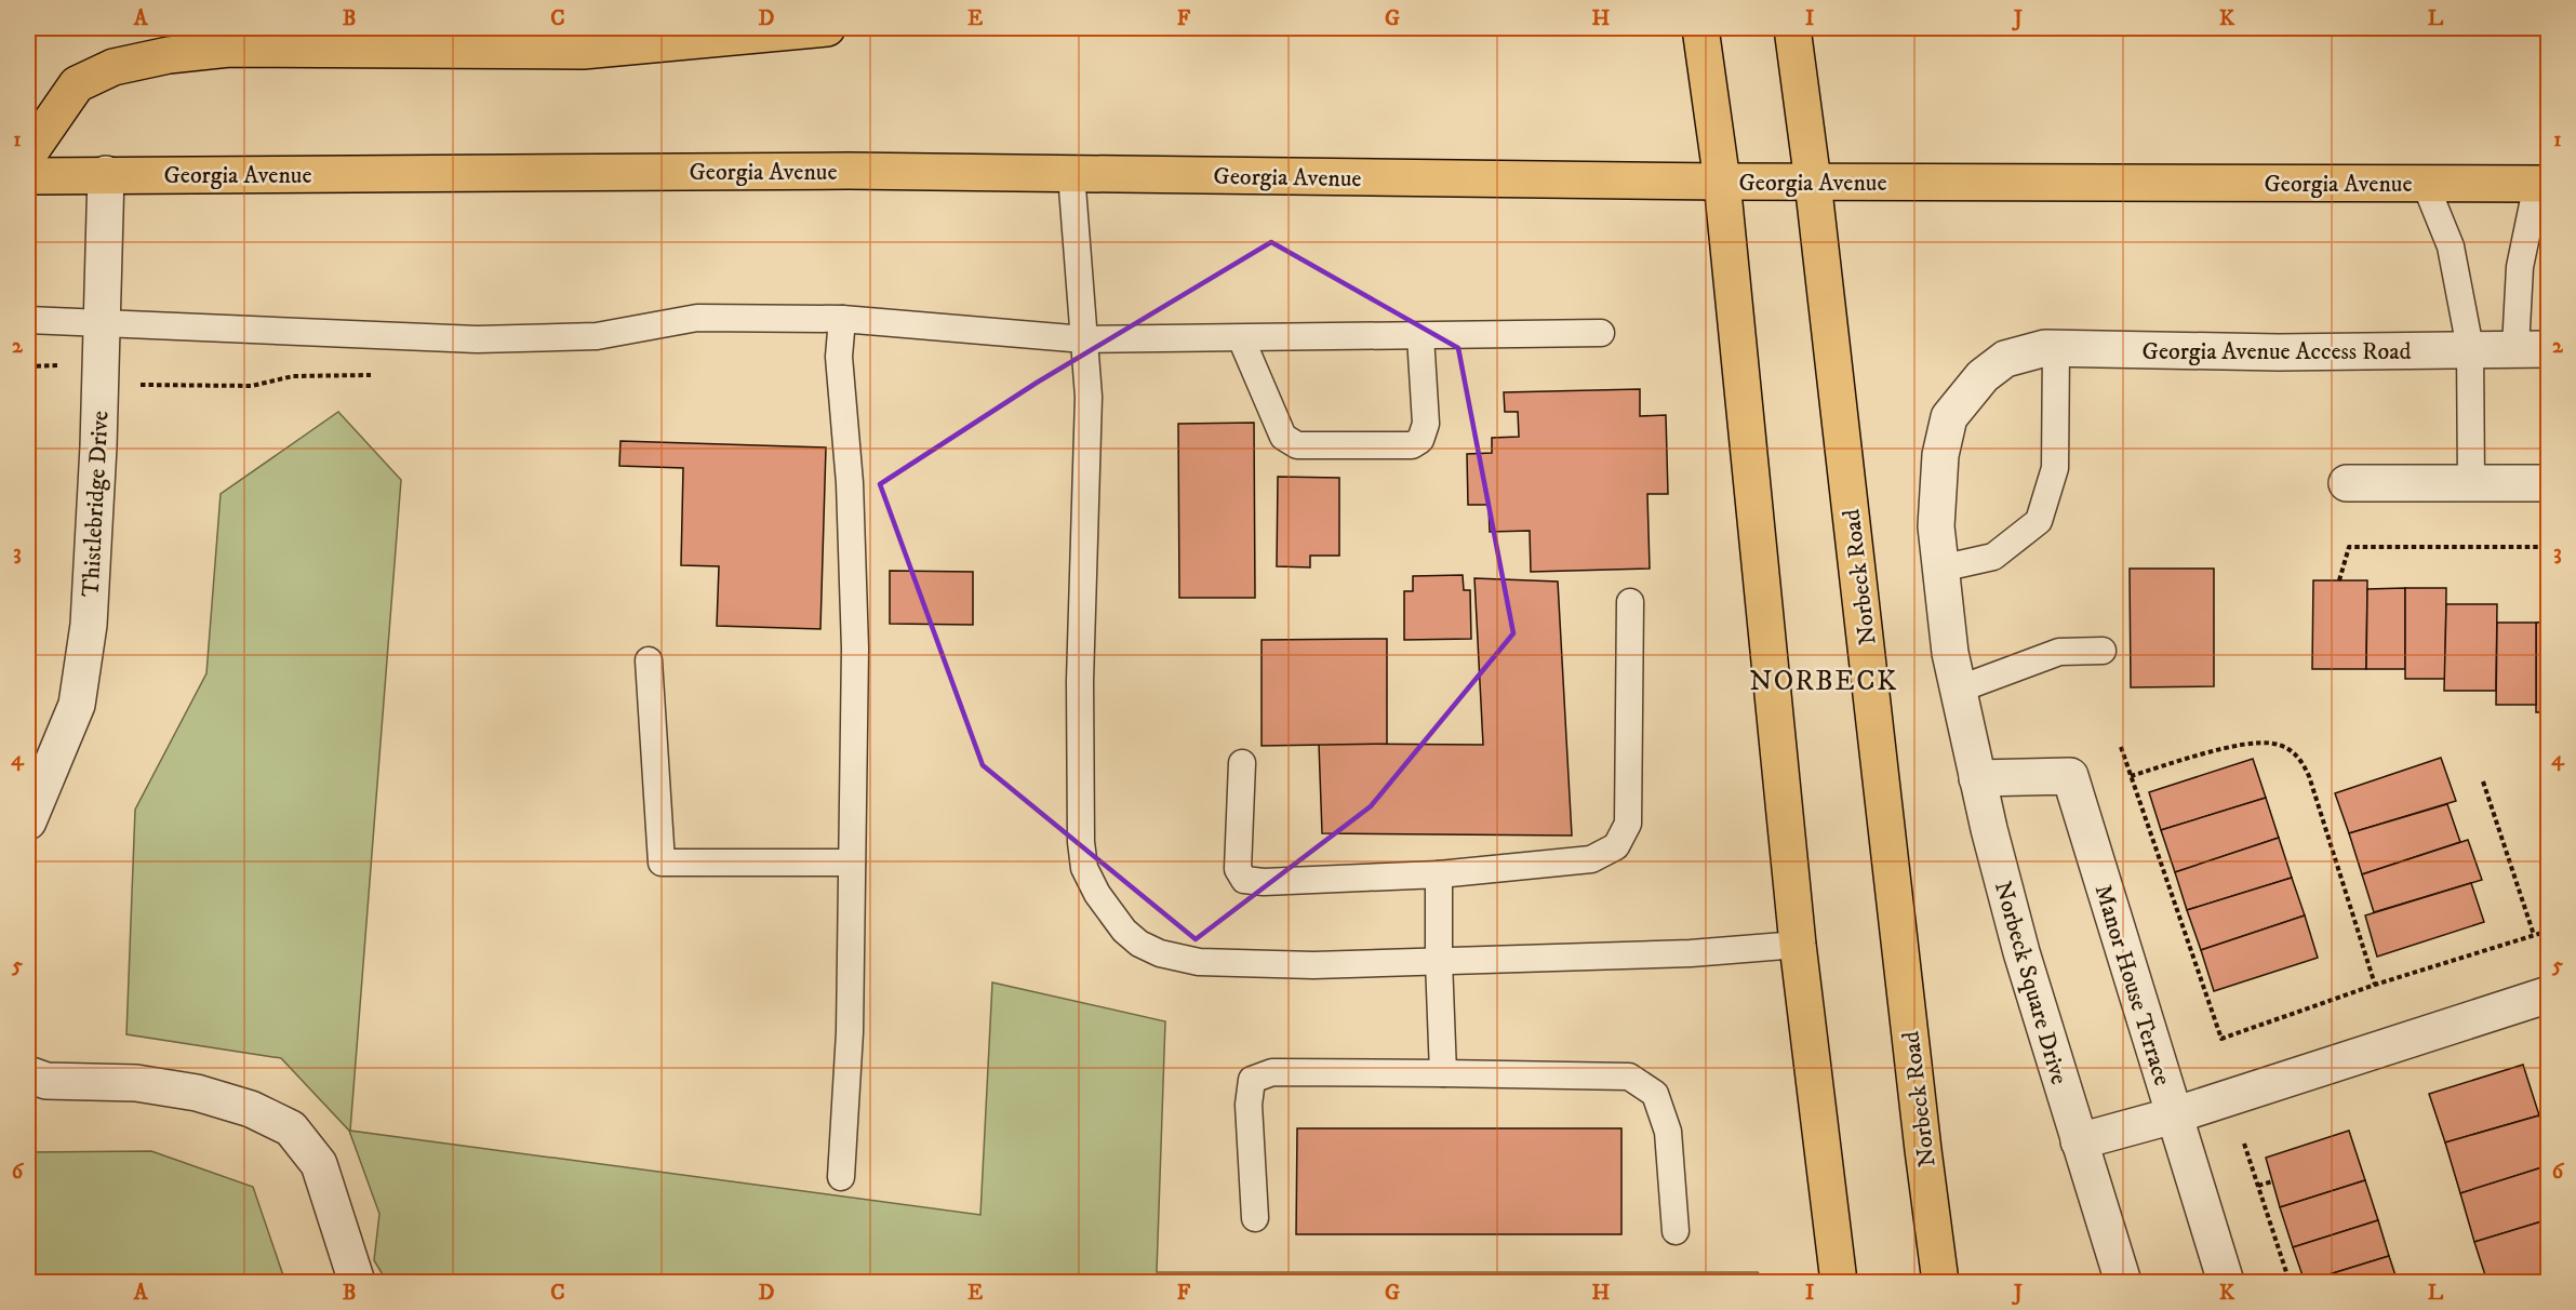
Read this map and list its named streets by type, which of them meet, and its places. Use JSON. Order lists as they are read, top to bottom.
{
  "streets": {
    "main road": ["Georgia Avenue", "Norbeck Road"],
    "street": [
      "Georgia Avenue Access Road",
      "Thistlebridge Drive",
      "Norbeck Square Drive",
      "Manor House Terrace"
    ]
  },
  "crossings": [
    ["Georgia Avenue", "Thistlebridge Drive"],
    ["Georgia Avenue", "Norbeck Road"],
    ["Georgia Avenue Access Road", "Norbeck Square Drive"],
    ["Norbeck Square Drive", "Manor House Terrace"]
  ],
  "districts": ["NORBECK"],
  "grid": {
    "columns": [
      "A",
      "B",
      "C",
      "D",
      "E",
      "F",
      "G",
      "H",
      "I",
      "J",
      "K",
      "L"
    ],
    "rows": [
      "1",
      "2",
      "3",
      "4",
      "5",
      "6"
    ]
  }
}
